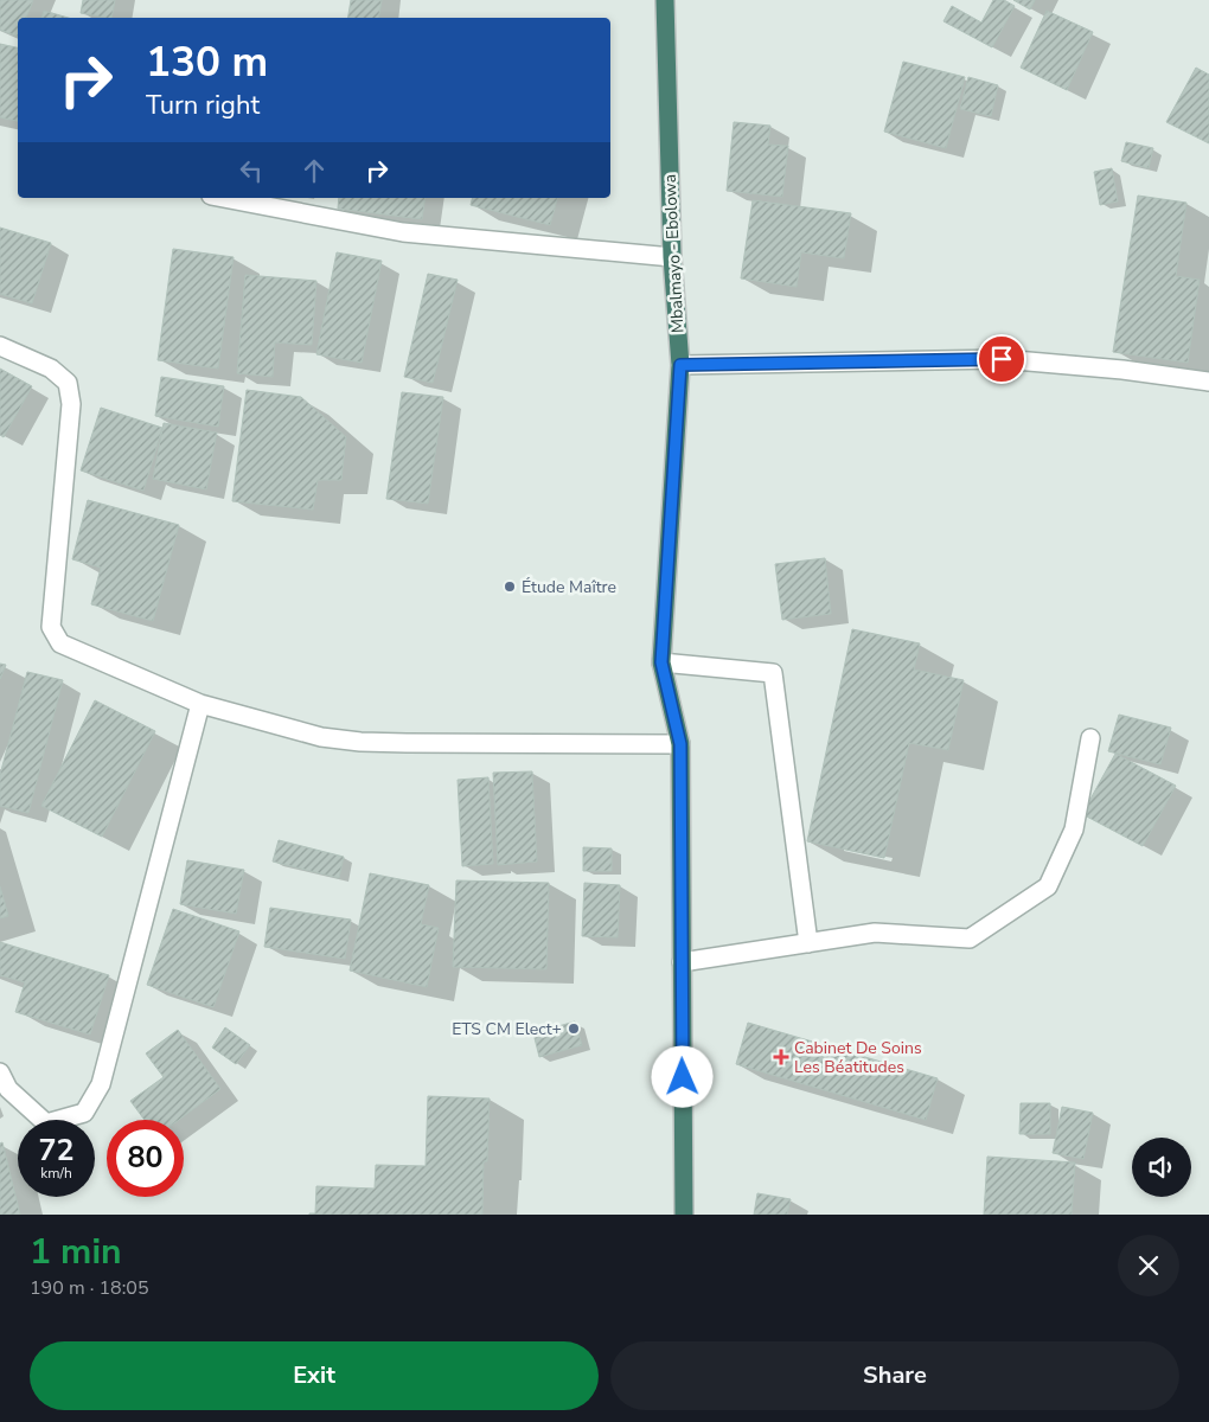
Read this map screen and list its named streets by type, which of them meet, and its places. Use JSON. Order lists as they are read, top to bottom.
{
  "streets": {
    "highway": ["Mbalmayo - Ebolowa"]
  },
  "places": {
    "other": ["Étude Maître", "ETS CM Elect+"],
    "health": ["Cabinet De Soins Les Béatitudes"]
  },
  "page": {
    "turn": ["130 m", "Turn right"],
    "speed": "72 km/h",
    "limit": "80",
    "heading": ["1 min", "190 m · 18:05"],
    "buttons": ["Exit", "Share"]
  }
}
